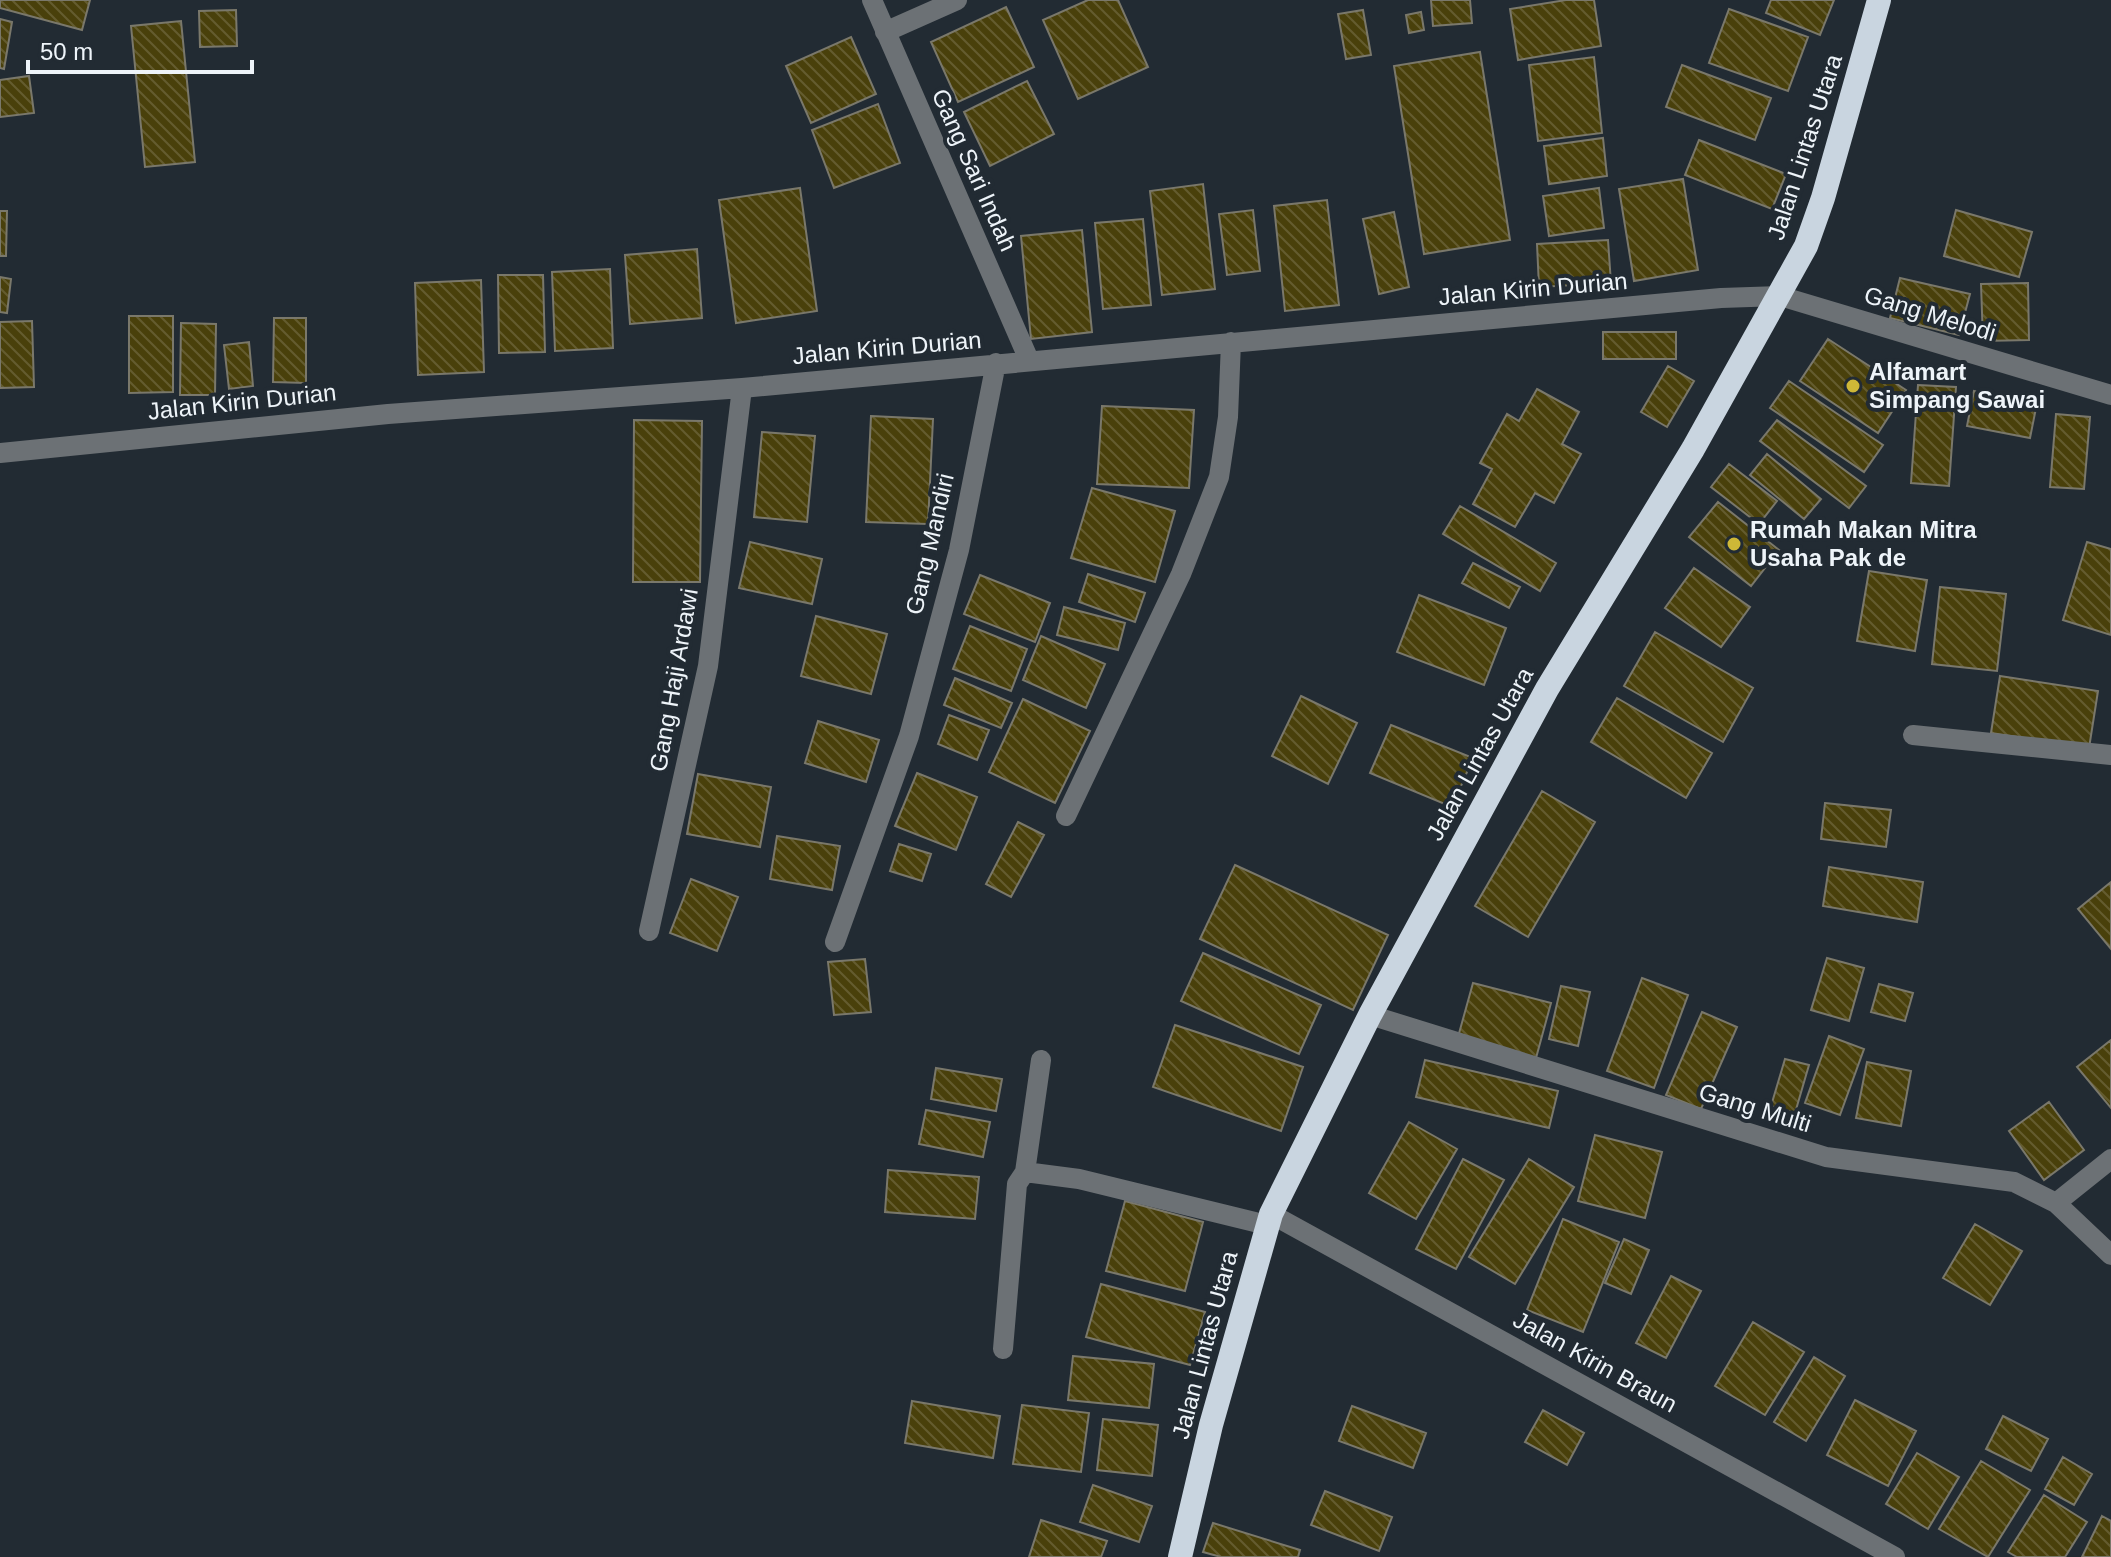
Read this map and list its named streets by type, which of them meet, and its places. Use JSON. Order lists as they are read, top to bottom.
{
  "streets": {
    "highway": ["Jalan Lintas Utara"],
    "street": [
      "Gang Sari Indah",
      "Jalan Kirin Durian",
      "Gang Melodi",
      "Gang Mandiri",
      "Gang Haji Ardawi",
      "Gang Multi",
      "Jalan Kirin Braun"
    ]
  },
  "crossings": [
    ["Jalan Lintas Utara", "Jalan Kirin Durian"],
    ["Jalan Lintas Utara", "Gang Melodi"],
    ["Jalan Lintas Utara", "Gang Multi"],
    ["Jalan Lintas Utara", "Jalan Kirin Braun"],
    ["Gang Sari Indah", "Jalan Kirin Durian"],
    ["Jalan Kirin Durian", "Gang Melodi"],
    ["Jalan Kirin Durian", "Gang Mandiri"],
    ["Jalan Kirin Durian", "Gang Haji Ardawi"]
  ],
  "places": ["Alfamart Simpang Sawai", "Rumah Makan Mitra Usaha Pak de"],
  "scale_bar": "50 m"
}
